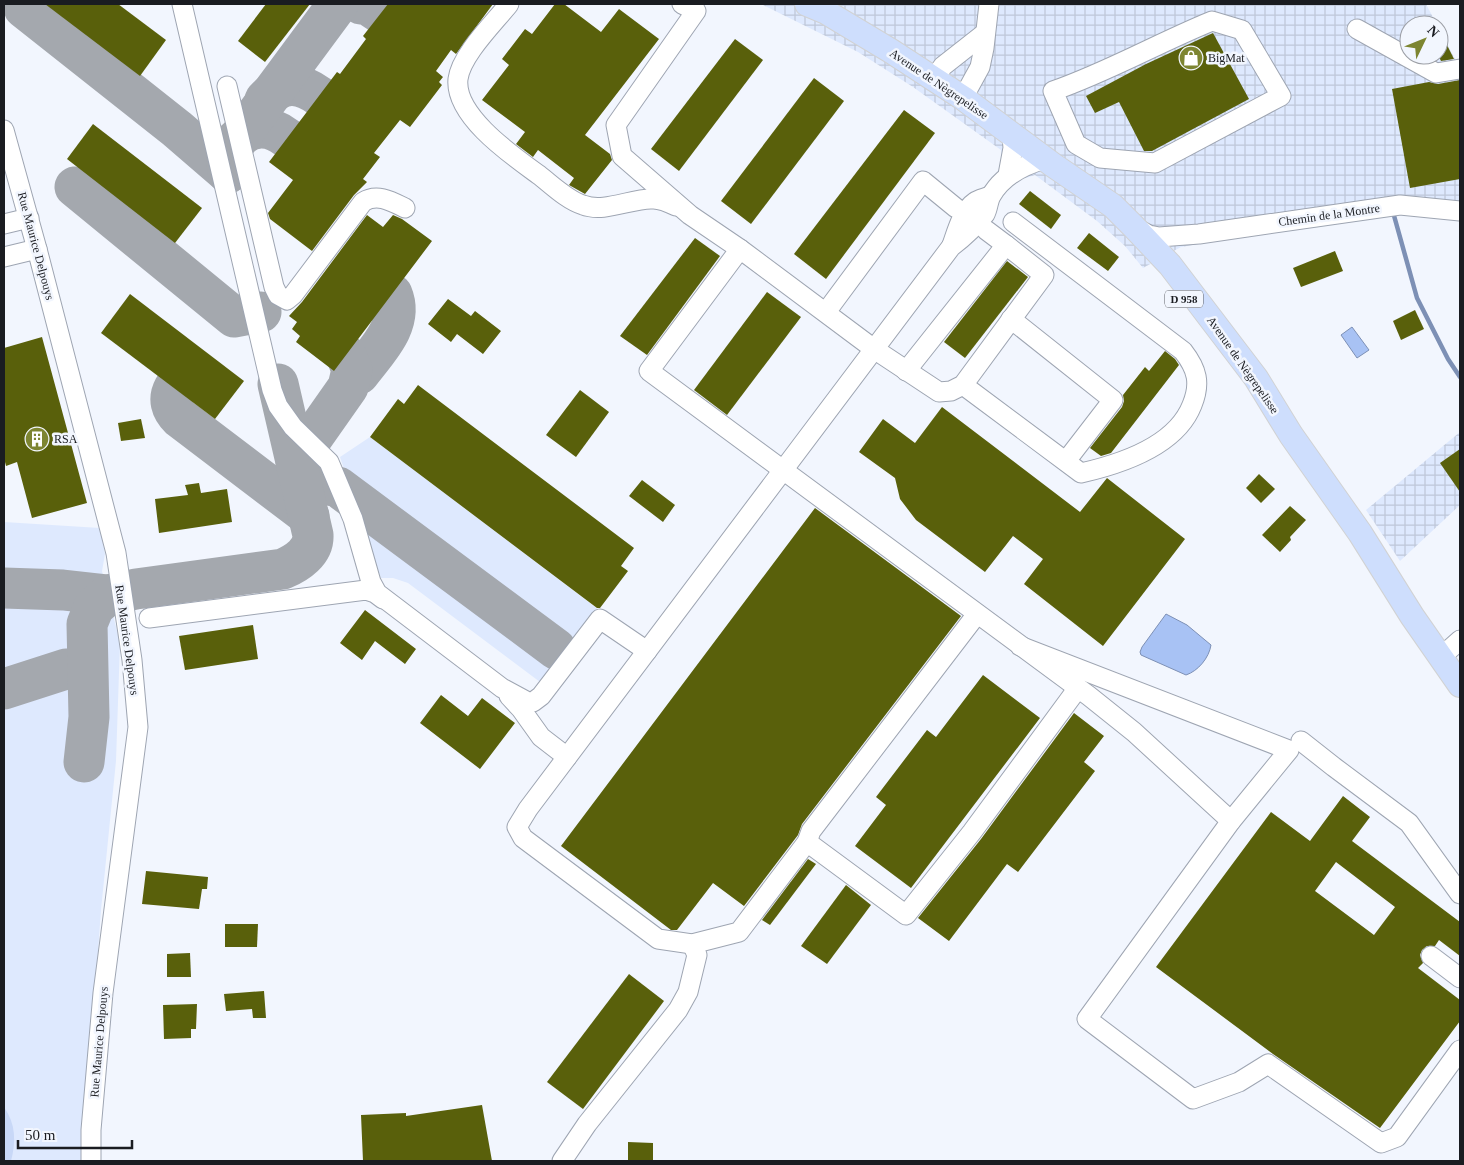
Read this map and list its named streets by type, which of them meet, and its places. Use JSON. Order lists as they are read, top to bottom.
{
  "streets": {
    "main road": ["Avenue de Nègrepelisse", "D 958"],
    "street": ["Chemin de la Montre", "Rue Maurice Delpouys"]
  },
  "crossings": [
    ["Avenue de Nègrepelisse", "Chemin de la Montre"]
  ],
  "places": {
    "shop": ["BigMat"],
    "building": ["RSA"]
  },
  "scale_bar": "50 m",
  "north": "top right"
}
